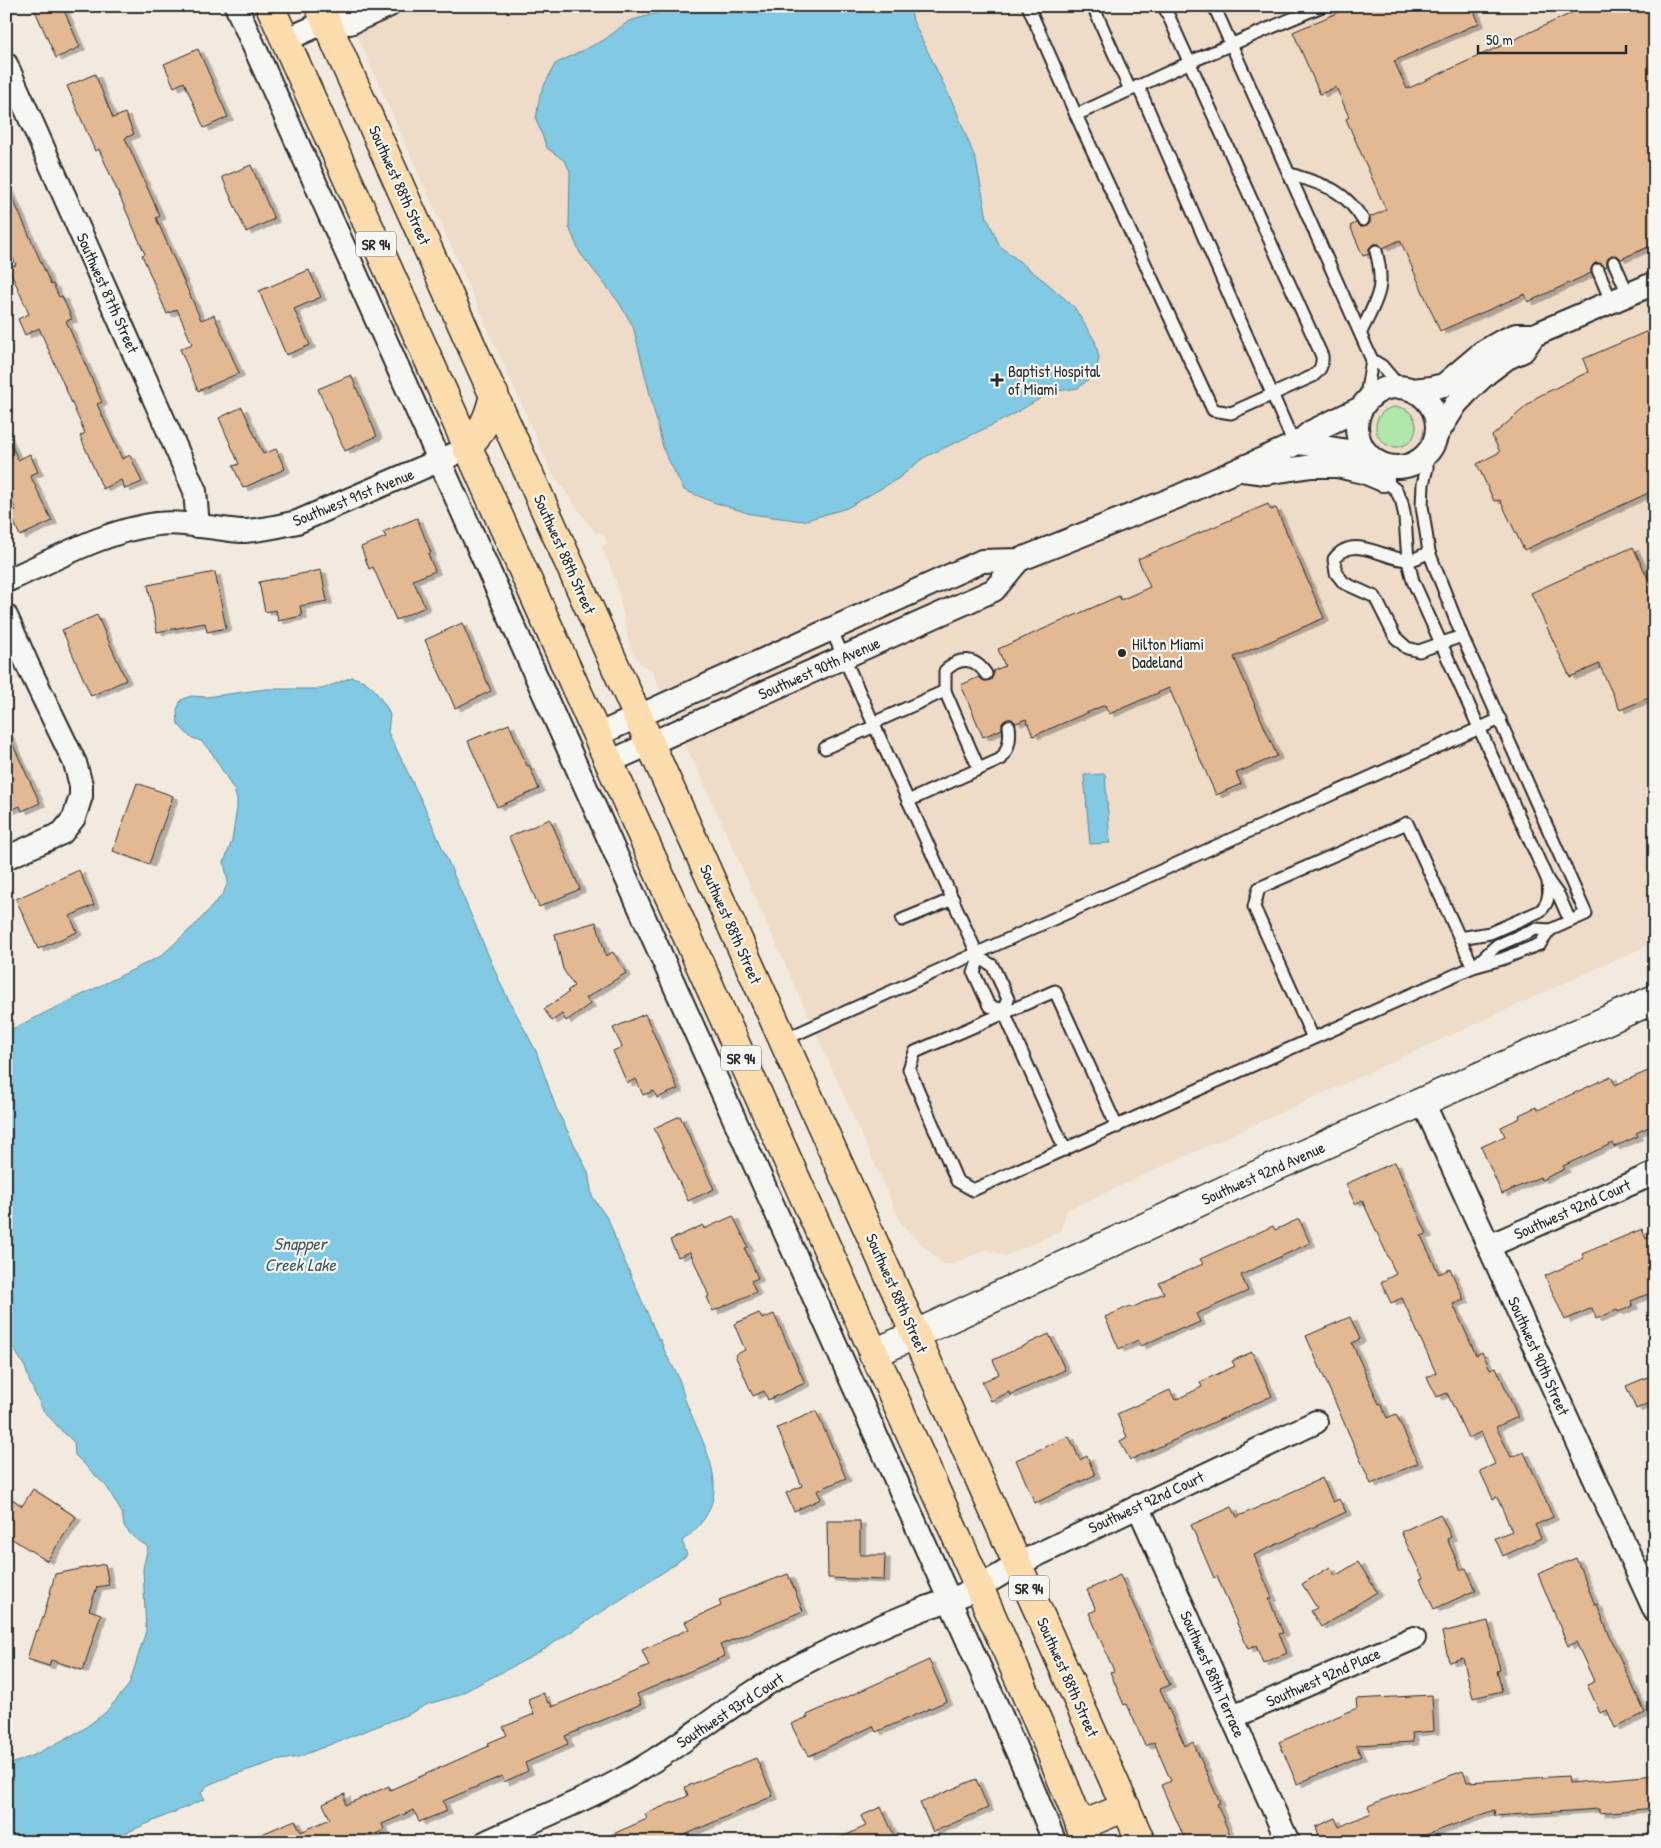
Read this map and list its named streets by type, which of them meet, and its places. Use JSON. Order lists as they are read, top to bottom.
{
  "streets": {
    "main road": ["Southwest 88th Street", "SR 94"],
    "street": [
      "Southwest 87th Street",
      "Southwest 91st Avenue",
      "Southwest 90th Avenue",
      "Southwest 92nd Avenue",
      "Southwest 92nd Court",
      "Southwest 90th Street",
      "Southwest 88th Terrace",
      "Southwest 92nd Place",
      "Southwest 93rd Court"
    ]
  },
  "crossings": [
    ["Southwest 88th Street", "Southwest 90th Avenue"],
    ["Southwest 88th Street", "Southwest 92nd Avenue"],
    ["Southwest 88th Street", "Southwest 92nd Court"],
    ["SR 94", "Southwest 91st Avenue"],
    ["SR 94", "Southwest 90th Avenue"],
    ["SR 94", "Southwest 92nd Avenue"],
    ["SR 94", "Southwest 92nd Court"],
    ["SR 94", "Southwest 93rd Court"],
    ["Southwest 87th Street", "Southwest 91st Avenue"],
    ["Southwest 92nd Avenue", "Southwest 90th Street"],
    ["Southwest 92nd Court", "Southwest 90th Street"],
    ["Southwest 92nd Court", "Southwest 88th Terrace"],
    ["Southwest 92nd Court", "Southwest 93rd Court"],
    ["Southwest 88th Terrace", "Southwest 92nd Place"]
  ],
  "water": ["Snapper Creek Lake"],
  "places": {
    "health": ["Baptist Hospital of Miami"],
    "other": ["Hilton Miami Dadeland"]
  },
  "scale_bar": "50 m"
}
